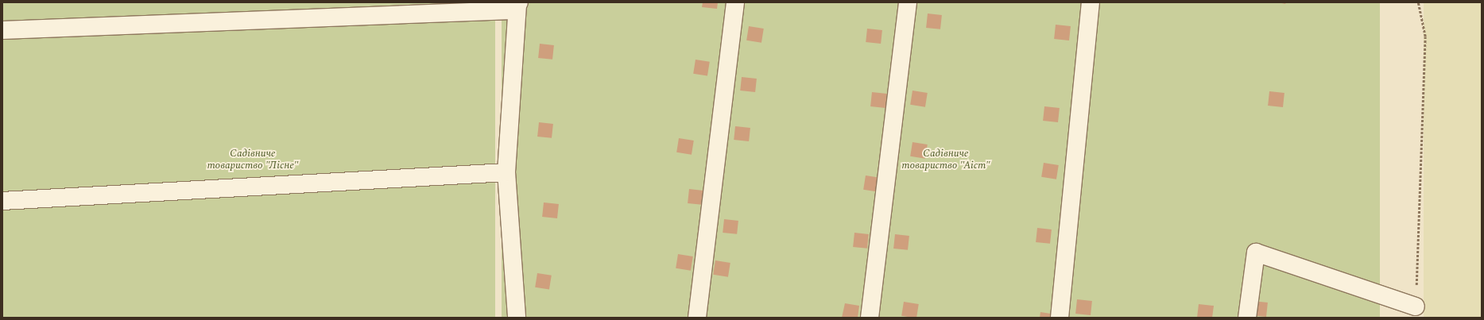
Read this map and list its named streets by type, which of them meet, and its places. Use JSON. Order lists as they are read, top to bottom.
{
  "parks": ["Садівниче товариство \"Лісне\"", "Садівниче товариство \"Аіст\""]
}
